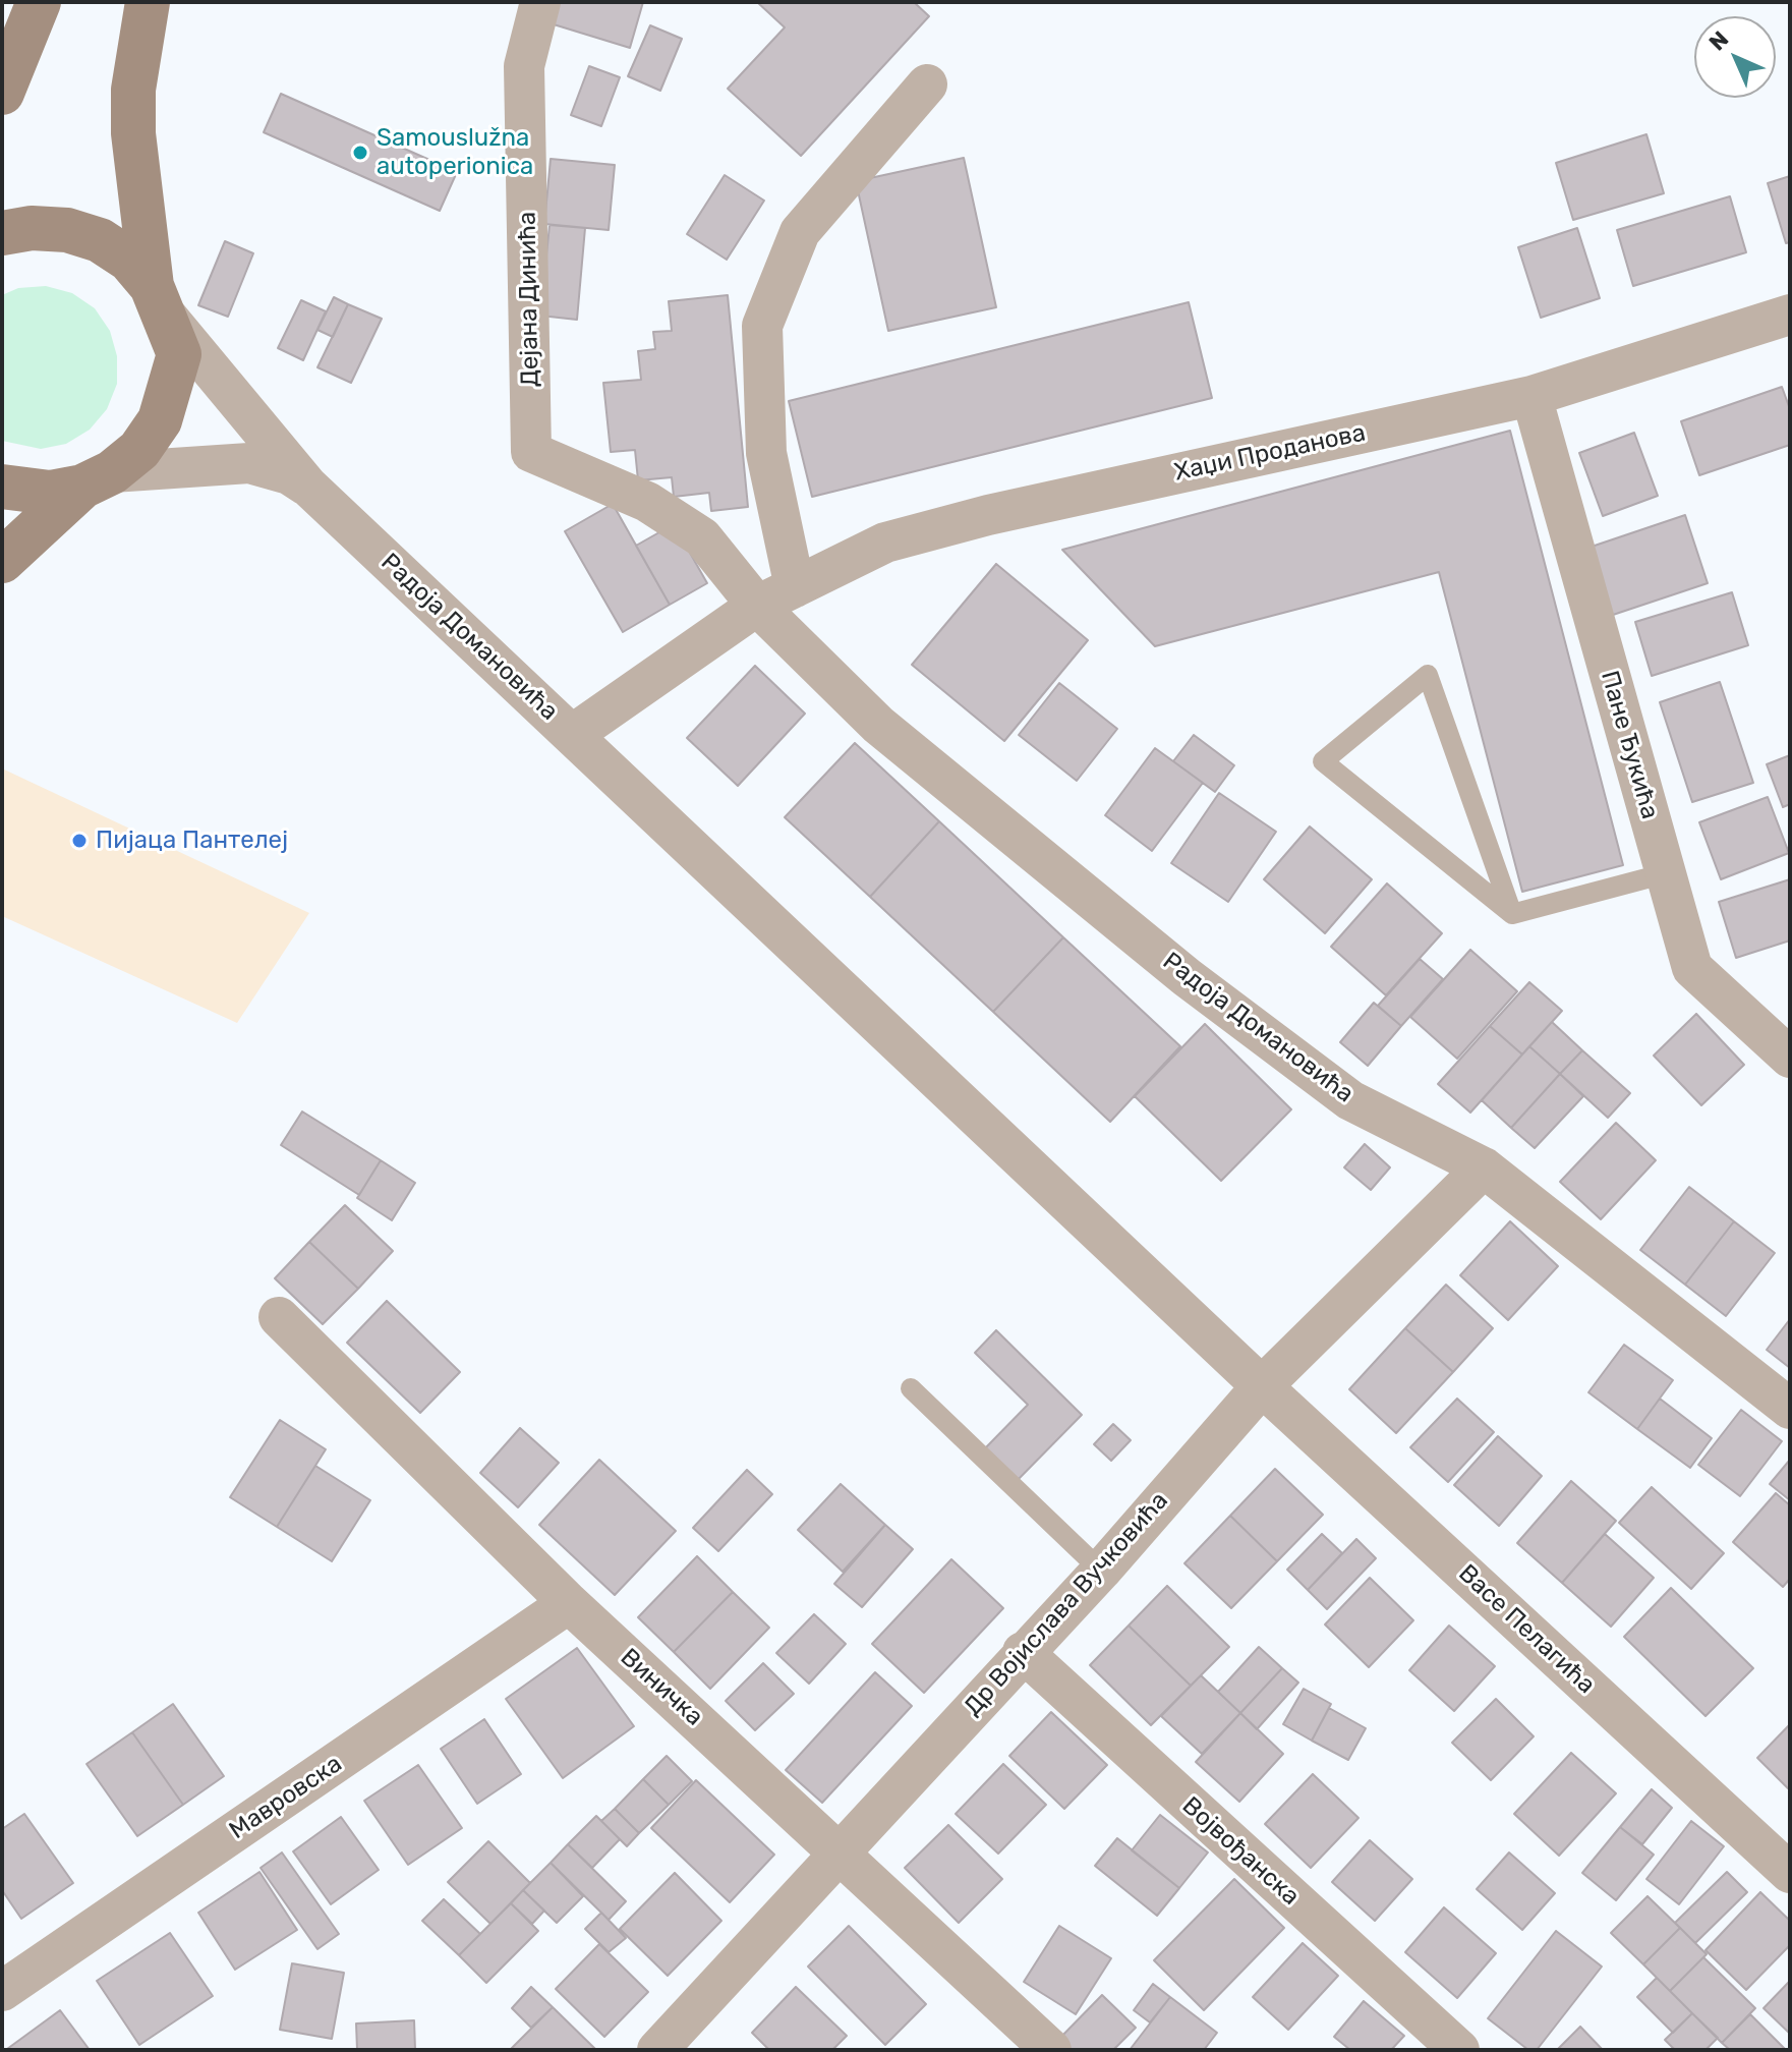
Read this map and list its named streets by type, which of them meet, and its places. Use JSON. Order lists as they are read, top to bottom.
{
  "streets": {
    "street": [
      "Дејана Динића",
      "Хаџи Проданова",
      "Радоја Домановића",
      "Пане Ђукића",
      "Др Војислава Вучковића",
      "Васе Пелагића",
      "Виничка",
      "Мавровска",
      "Војвођанска"
    ]
  },
  "crossings": [
    ["Дејана Динића", "Радоја Домановића"],
    ["Хаџи Проданова", "Радоја Домановића"],
    ["Хаџи Проданова", "Пане Ђукића"],
    ["Радоја Домановића", "Др Војислава Вучковића"],
    ["Радоја Домановића", "Васе Пелагића"],
    ["Др Војислава Вучковића", "Васе Пелагића"],
    ["Др Војислава Вучковића", "Виничка"],
    ["Др Војислава Вучковића", "Војвођанска"],
    ["Виничка", "Мавровска"]
  ],
  "places": ["Samouslužna autoperionica", "Пијаца Пантелеј"],
  "north": "top left"
}
